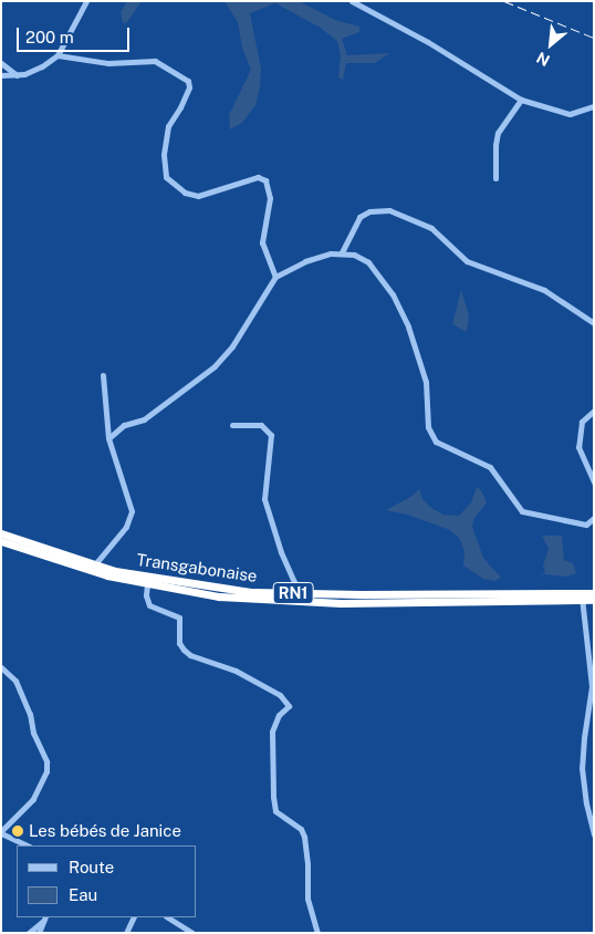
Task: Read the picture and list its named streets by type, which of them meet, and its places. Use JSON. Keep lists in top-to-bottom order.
{
  "streets": {
    "highway": ["Transgabonaise", "RN1"]
  },
  "places": ["Les bébés de Janice"],
  "legend": ["Route", "Eau"],
  "scale_bar": "200 m",
  "north": "bottom left"
}
